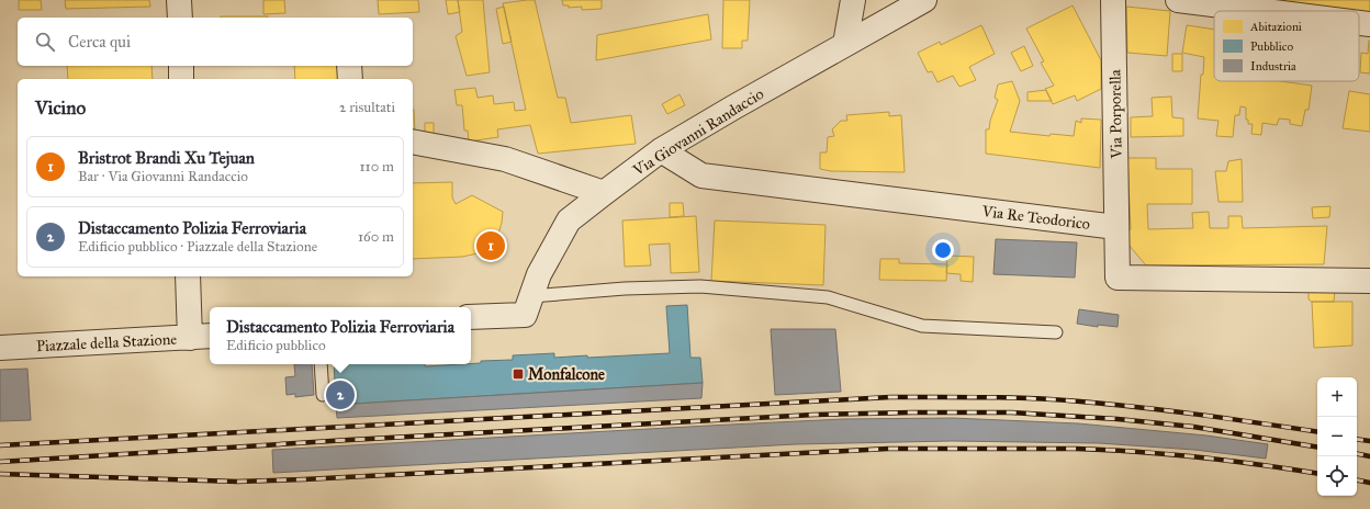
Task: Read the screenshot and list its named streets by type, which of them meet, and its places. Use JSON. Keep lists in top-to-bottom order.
{
  "streets": {
    "street": [
      "Via Porporella",
      "Via Giovanni Randaccio",
      "Via Re Teodorico",
      "Piazzale della Stazione"
    ]
  },
  "crossings": [
    ["Via Porporella", "Via Re Teodorico"],
    ["Via Giovanni Randaccio", "Via Re Teodorico"]
  ],
  "places": {
    "transit": ["Monfalcone"]
  },
  "legend": ["Abitazioni", "Pubblico", "Industria"],
  "page": {
    "search": "Cerca qui",
    "heading": ["Vicino", "2 risultati"],
    "list": [
      {
        "mark": "1",
        "name": "Bristrot Brandi Xu Tejuan",
        "note": "Bar · Via Giovanni Randaccio",
        "value": "110 m"
      },
      {
        "mark": "2",
        "name": "Distaccamento Polizia Ferroviaria",
        "note": "Edificio pubblico · Piazzale della Stazione",
        "value": "160 m"
      }
    ],
    "pins": ["1", "2"],
    "popup": ["Distaccamento Polizia Ferroviaria", "Edificio pubblico"],
    "map_buttons": ["+", "−"]
  }
}
